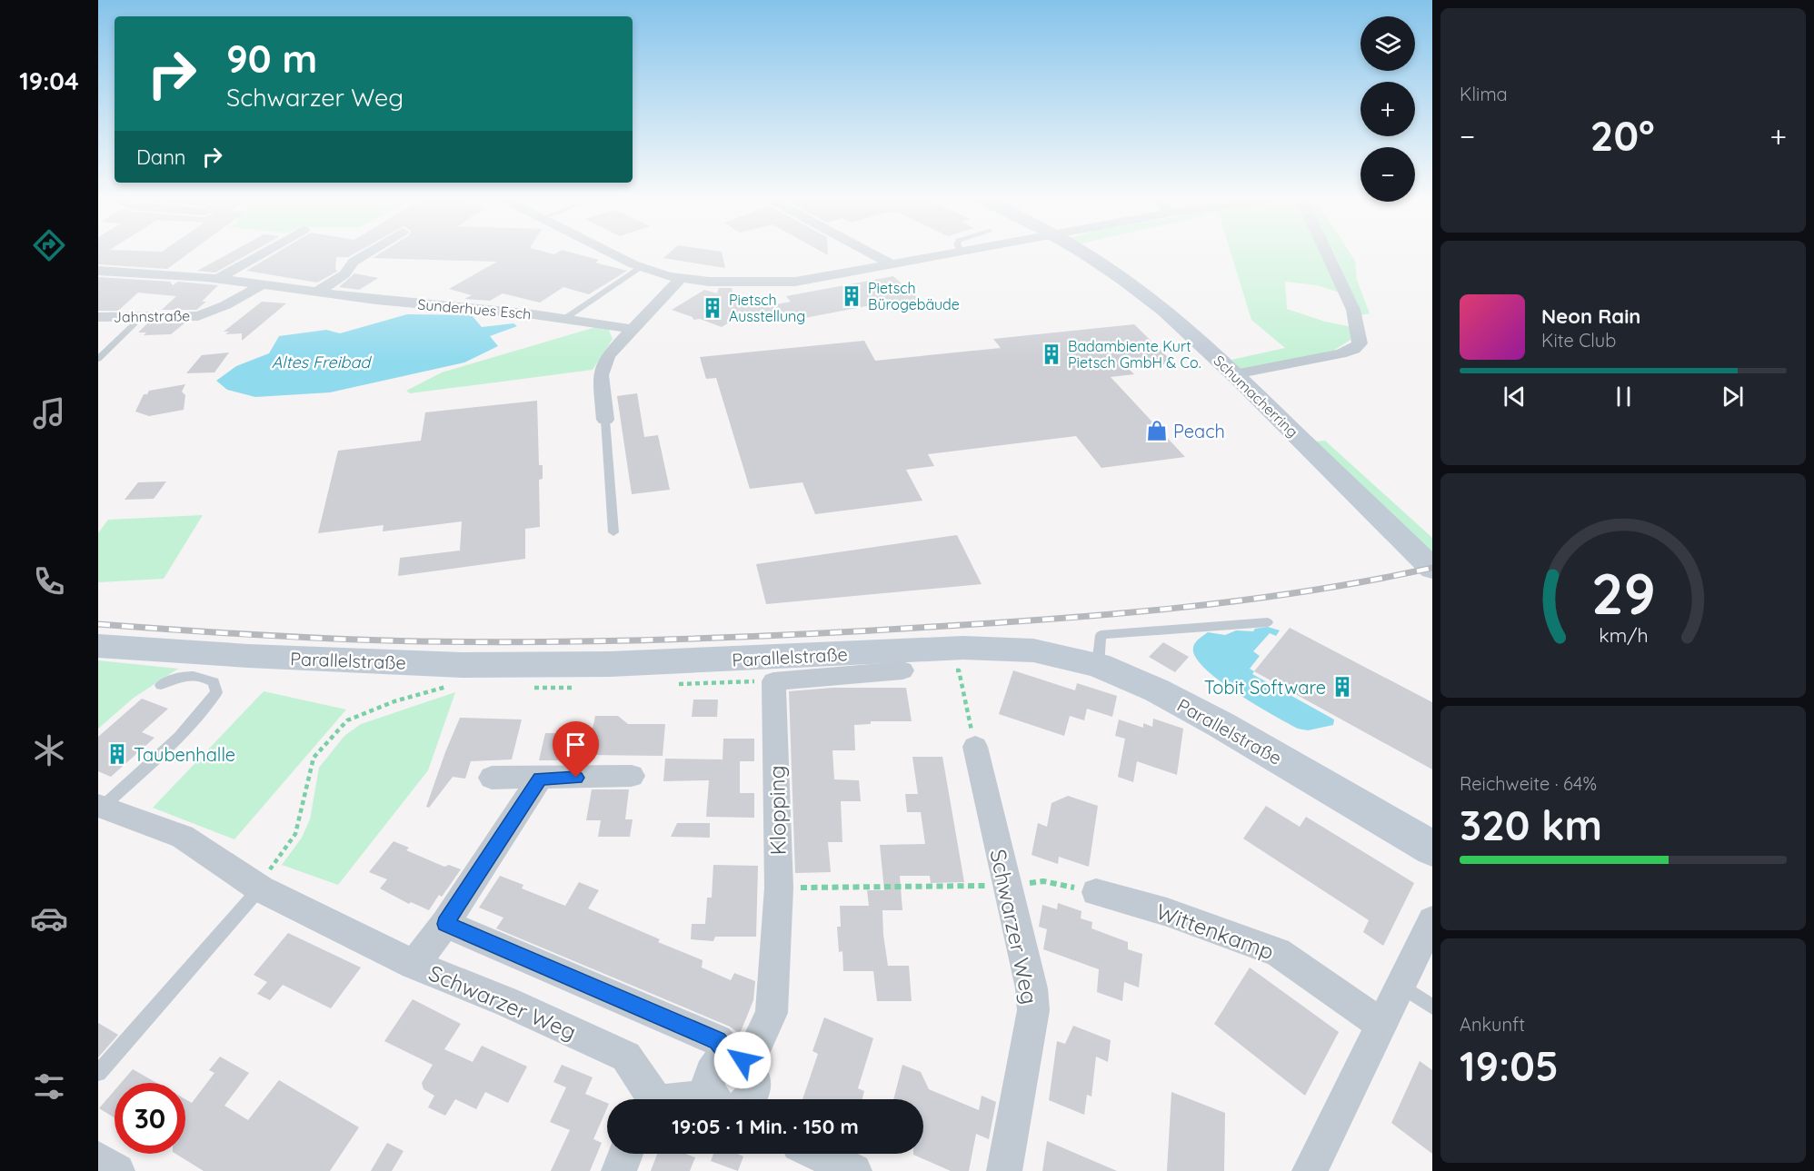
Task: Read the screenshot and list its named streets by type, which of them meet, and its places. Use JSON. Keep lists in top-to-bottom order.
{
  "streets": {
    "main road": ["Schumacherring", "Parallelstraße"],
    "street": [
      "Sunderhues Esch",
      "Jahnstraße",
      "Klopping",
      "Schwarzer Weg",
      "Wittenkamp"
    ]
  },
  "crossings": [
    ["Sunderhues Esch", "Jahnstraße"]
  ],
  "water": ["Altes Freibad"],
  "places": {
    "building": [
      "Pietsch Bürogebäude",
      "Pietsch Ausstellung",
      "Badambiente Kurt Pietsch GmbH & Co.",
      "Tobit Software",
      "Taubenhalle"
    ],
    "shop": ["Peach"]
  },
  "page": {
    "tabs": "19:04",
    "tile": [
      "Klima",
      ["Reichweite · 64%", "320 km"],
      ["Ankunft", "19:05"]
    ],
    "map_buttons": ["+", "−"],
    "turn": ["90 m", "Schwarzer Weg"],
    "heat": ["−", "20°", "+"],
    "then": "Dann",
    "song": ["Neon Rain", "Kite Club"],
    "limit": "30",
    "trip": "19:05 · 1 Min. · 150 m",
    "gauge": ["29", "km/h"]
  }
}
